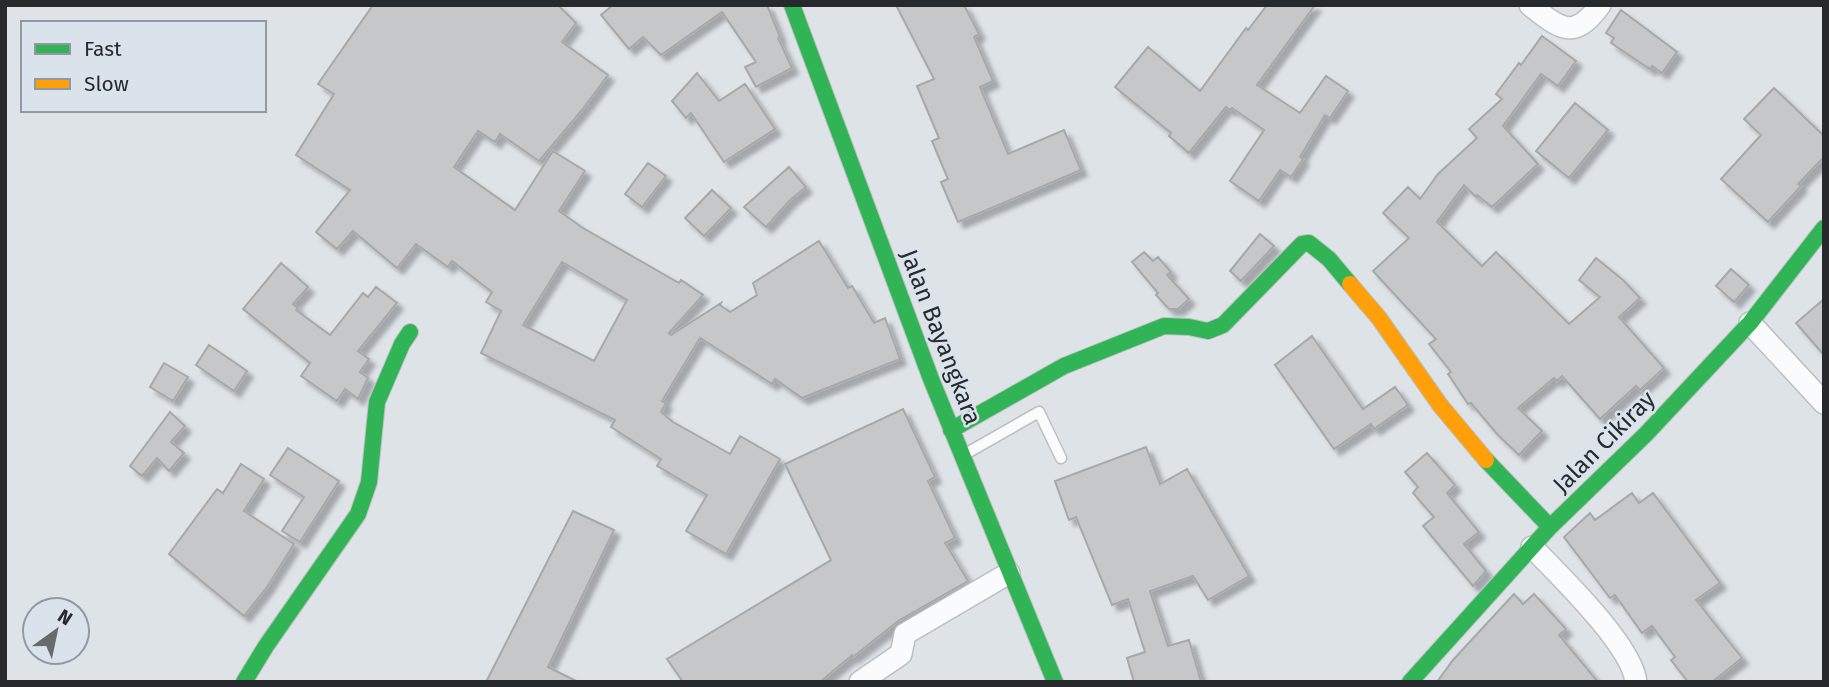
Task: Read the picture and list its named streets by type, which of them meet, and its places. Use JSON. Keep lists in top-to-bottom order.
{
  "streets": {
    "main road": ["Jalan Bayangkara", "Jalan Cikiray"]
  },
  "legend": ["Fast", "Slow"],
  "north": "top right"
}
